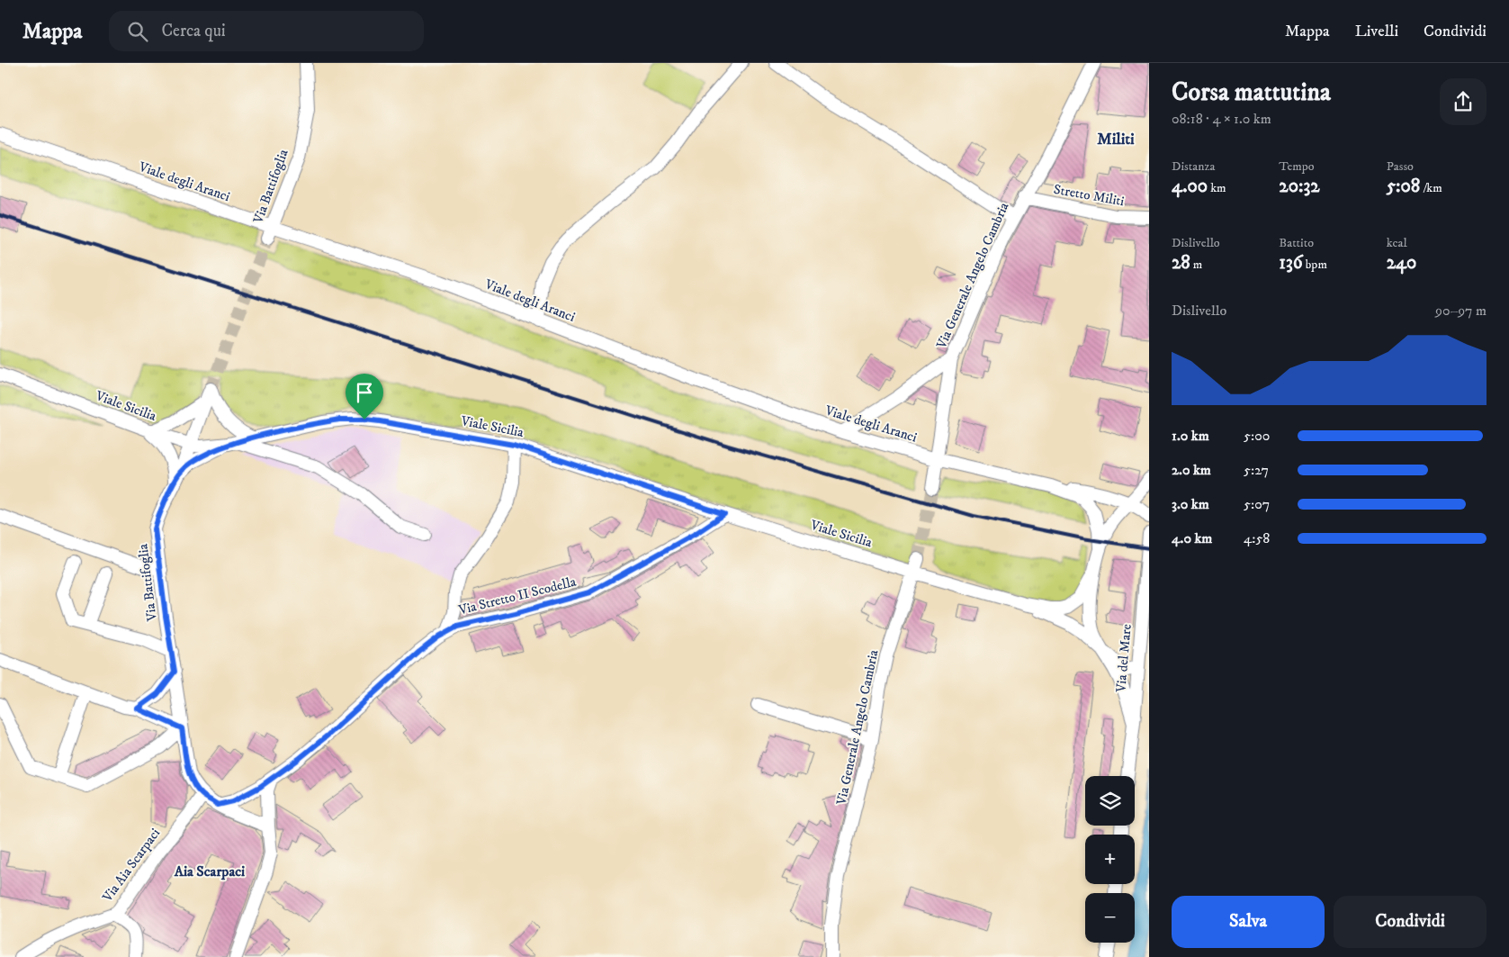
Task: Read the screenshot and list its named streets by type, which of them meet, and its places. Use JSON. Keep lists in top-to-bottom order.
{
  "streets": {
    "street": [
      "Viale degli Aranci",
      "Via Battifoglia",
      "Stretto Militi",
      "Via Generale Angelo Cambria",
      "Viale Sicilia",
      "Via Stretto II Scodella",
      "Via del Mare",
      "Via Aia Scarpaci"
    ]
  },
  "crossings": [
    ["Viale degli Aranci", "Via Battifoglia"],
    ["Viale degli Aranci", "Via Generale Angelo Cambria"],
    ["Via Battifoglia", "Viale Sicilia"],
    ["Via Battifoglia", "Via Aia Scarpaci"],
    ["Stretto Militi", "Via Generale Angelo Cambria"],
    ["Via Generale Angelo Cambria", "Viale Sicilia"],
    ["Viale Sicilia", "Via Stretto II Scodella"]
  ],
  "districts": ["Militi", "Aia Scarpaci"],
  "page": {
    "header": "Mappa",
    "search": "Cerca qui",
    "nav": ["Mappa", "Livelli", "Condividi"],
    "heading": ["Corsa mattutina", "08:18 · 4 × 1.0 km"],
    "stats": [
      ["Distanza", "4.00 km"],
      ["Tempo", "20:32"],
      ["Passo", "5:08 /km"],
      ["Dislivello", "28 m"],
      ["Battito", "136 bpm"],
      ["kcal", "240"]
    ],
    "chart": ["Dislivello", "90–97 m"],
    "list": [
      {
        "name": "1.0 km",
        "note": "5:00"
      },
      {
        "name": "2.0 km",
        "note": "5:27"
      },
      {
        "name": "3.0 km",
        "note": "5:07"
      },
      {
        "name": "4.0 km",
        "note": "4:58"
      }
    ],
    "map_buttons": ["+", "−"],
    "buttons": ["Salva", "Condividi"]
  }
}
